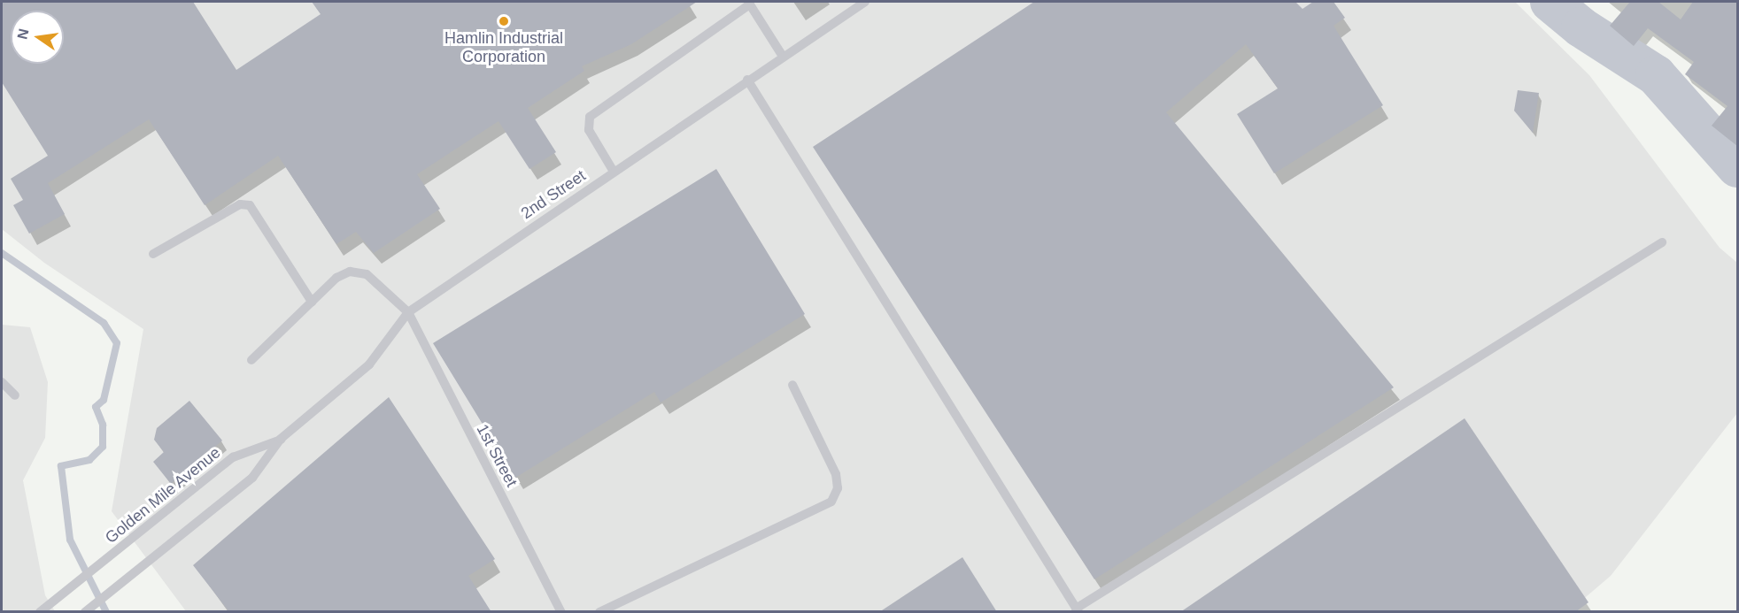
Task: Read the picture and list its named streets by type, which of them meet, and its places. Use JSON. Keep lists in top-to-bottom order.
{
  "streets": {
    "lane": ["2nd Street", "1st Street", "Golden Mile Avenue"]
  },
  "crossings": [
    ["2nd Street", "1st Street"],
    ["2nd Street", "Golden Mile Avenue"]
  ],
  "places": ["Hamlin Industrial Corporation"],
  "north": "left"
}
